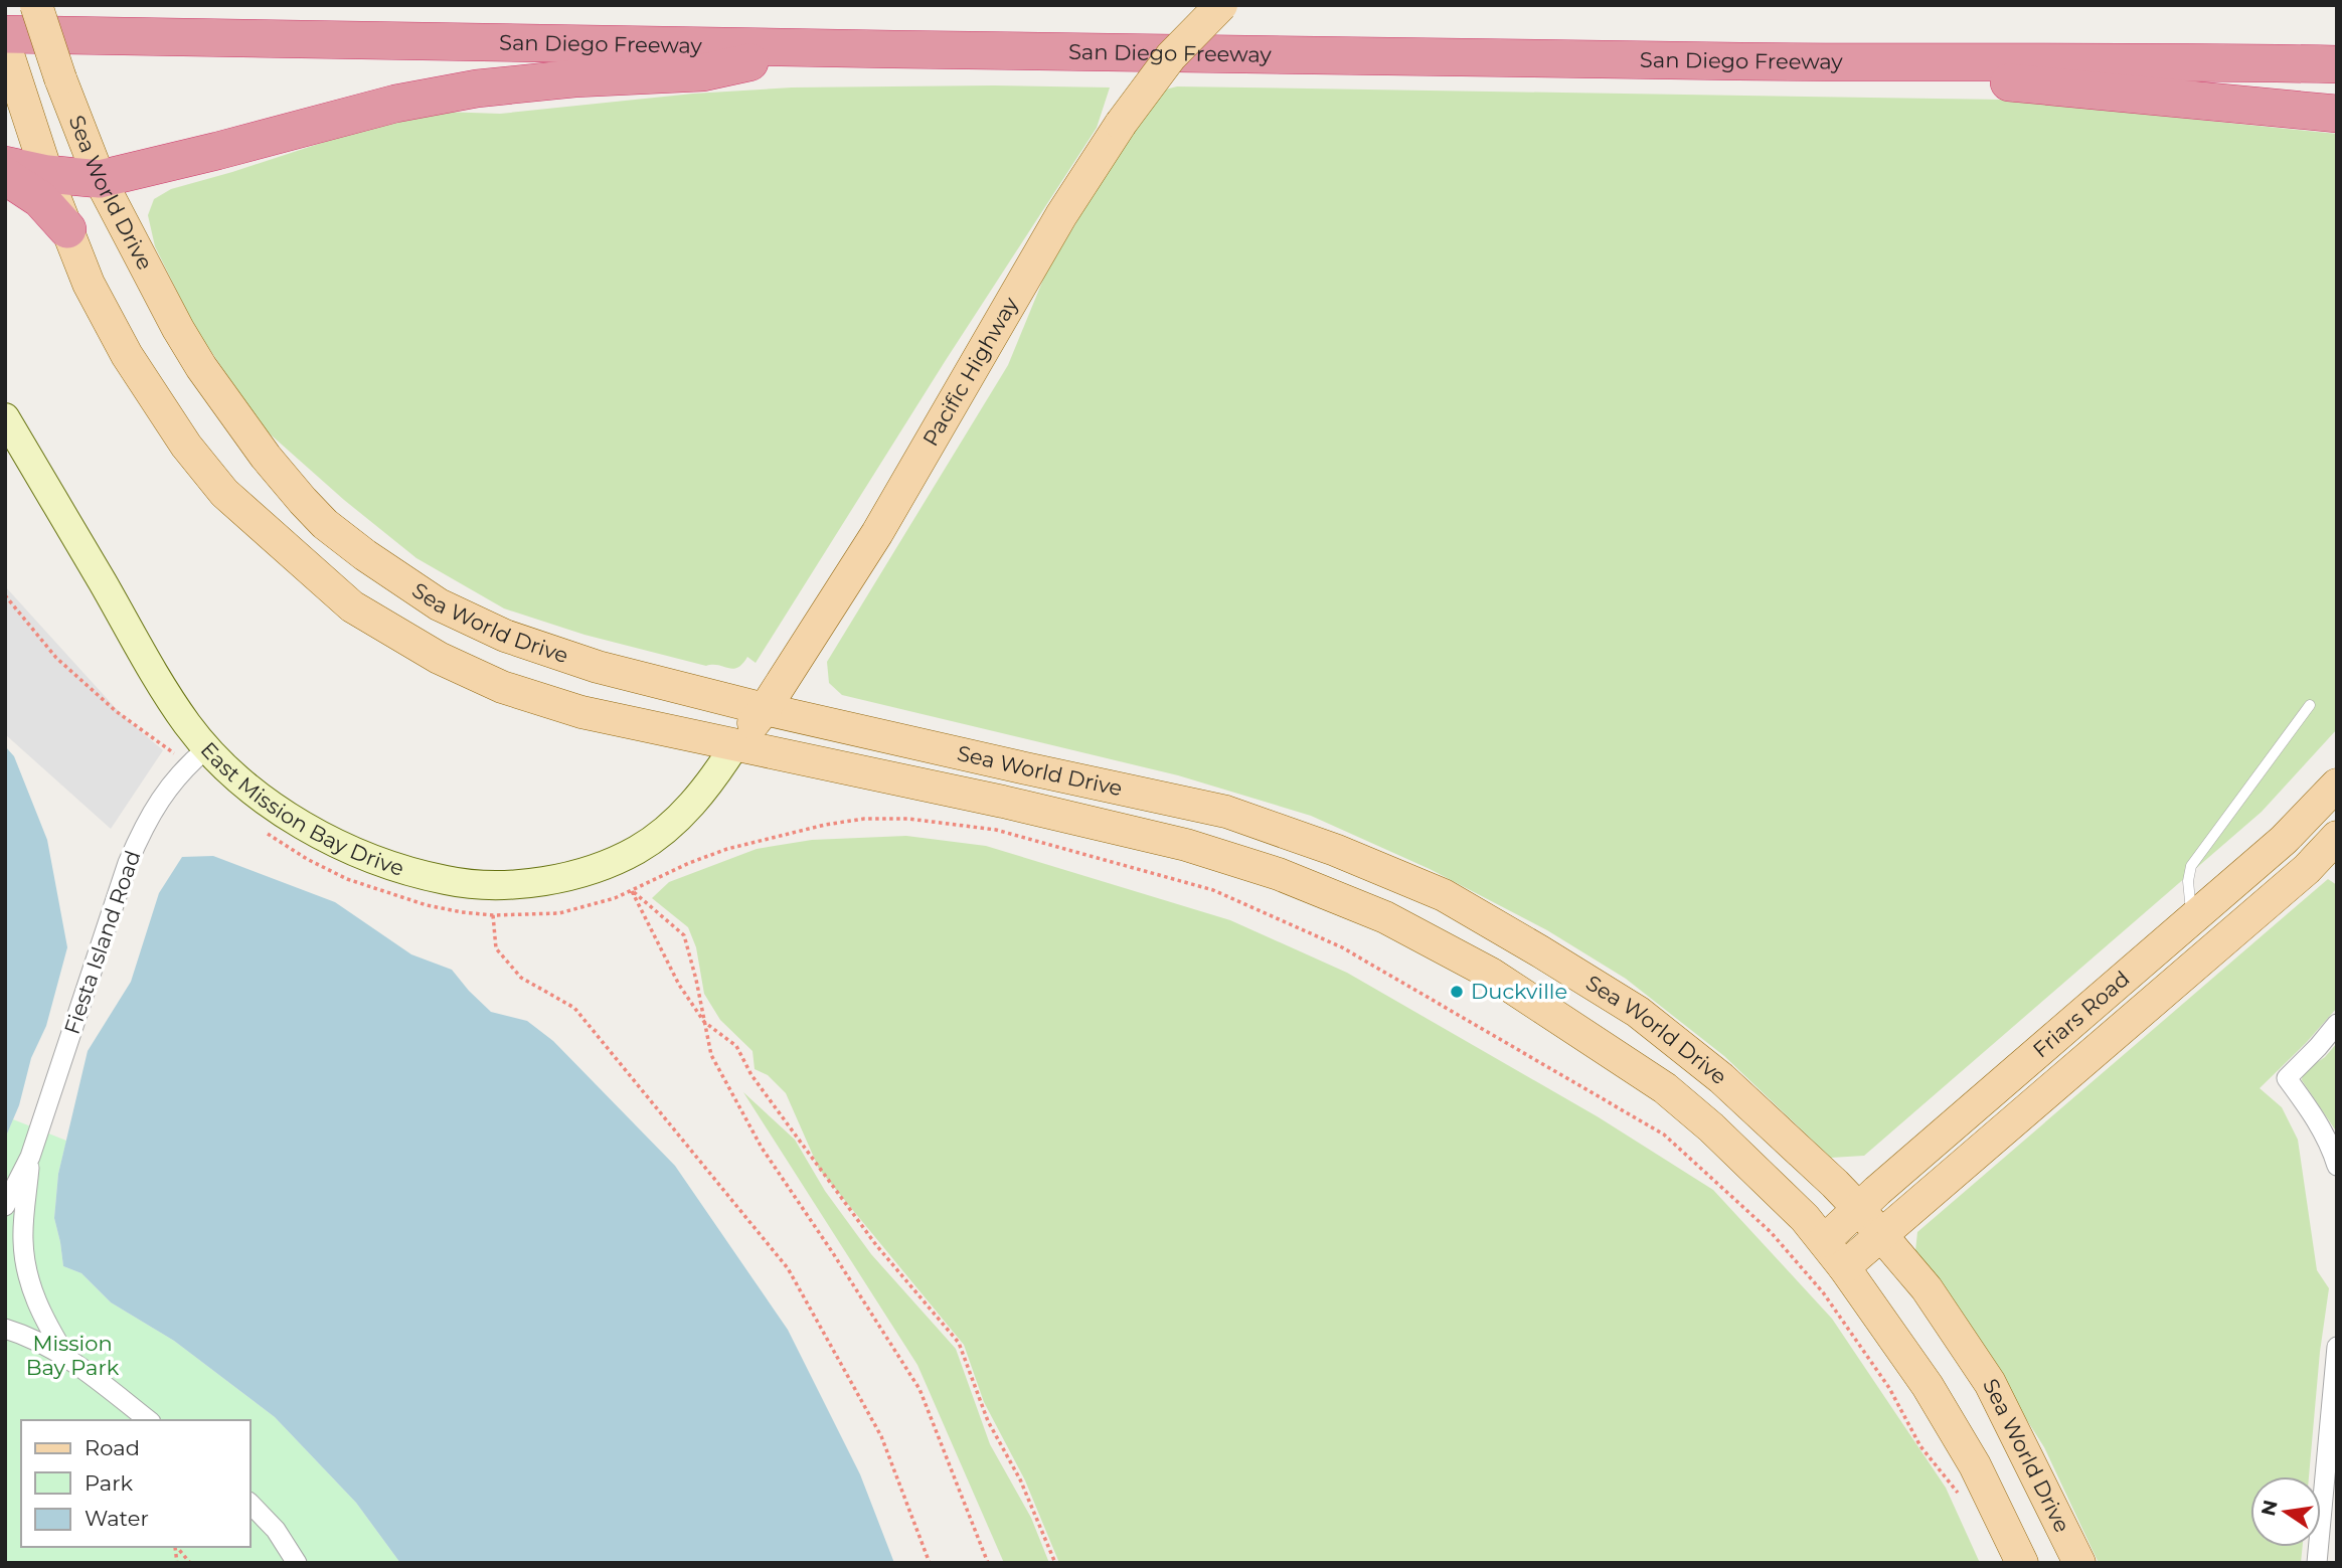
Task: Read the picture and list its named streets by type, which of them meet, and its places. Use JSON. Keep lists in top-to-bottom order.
{
  "streets": {
    "highway": ["San Diego Freeway"],
    "main road": [
      "Sea World Drive",
      "Pacific Highway",
      "East Mission Bay Drive",
      "Friars Road"
    ],
    "street": ["Fiesta Island Road"]
  },
  "crossings": [
    ["Sea World Drive", "Pacific Highway"],
    ["Sea World Drive", "East Mission Bay Drive"],
    ["Sea World Drive", "Friars Road"],
    ["Pacific Highway", "East Mission Bay Drive"],
    ["East Mission Bay Drive", "Fiesta Island Road"]
  ],
  "parks": ["Mission Bay Park"],
  "places": ["Duckville"],
  "legend": ["Road", "Park", "Water"],
  "north": "left"
}
